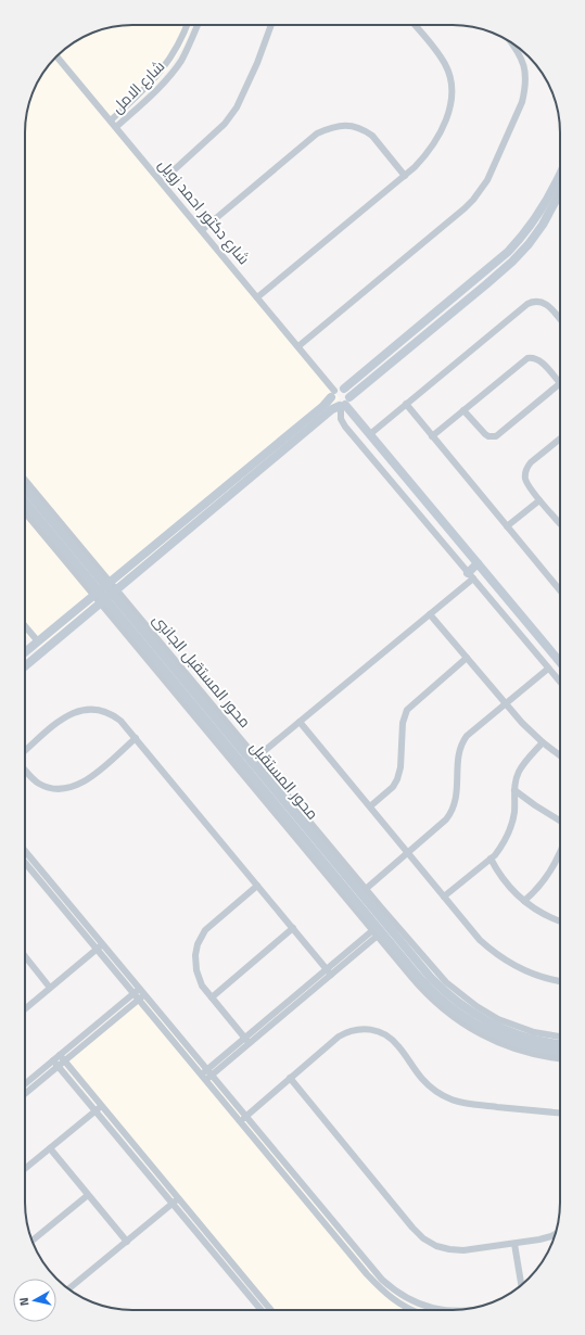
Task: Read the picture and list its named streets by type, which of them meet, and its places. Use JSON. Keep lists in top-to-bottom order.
{
  "streets": {
    "street": [
      "شارع الامل",
      "شارع دكتور احمد زويل",
      "محور المستقبل الجانبى",
      "محور المستقبل"
    ]
  },
  "crossings": [
    ["شارع الامل", "شارع دكتور احمد زويل"],
    ["محور المستقبل الجانبى", "محور المستقبل"]
  ],
  "north": "left"
}
